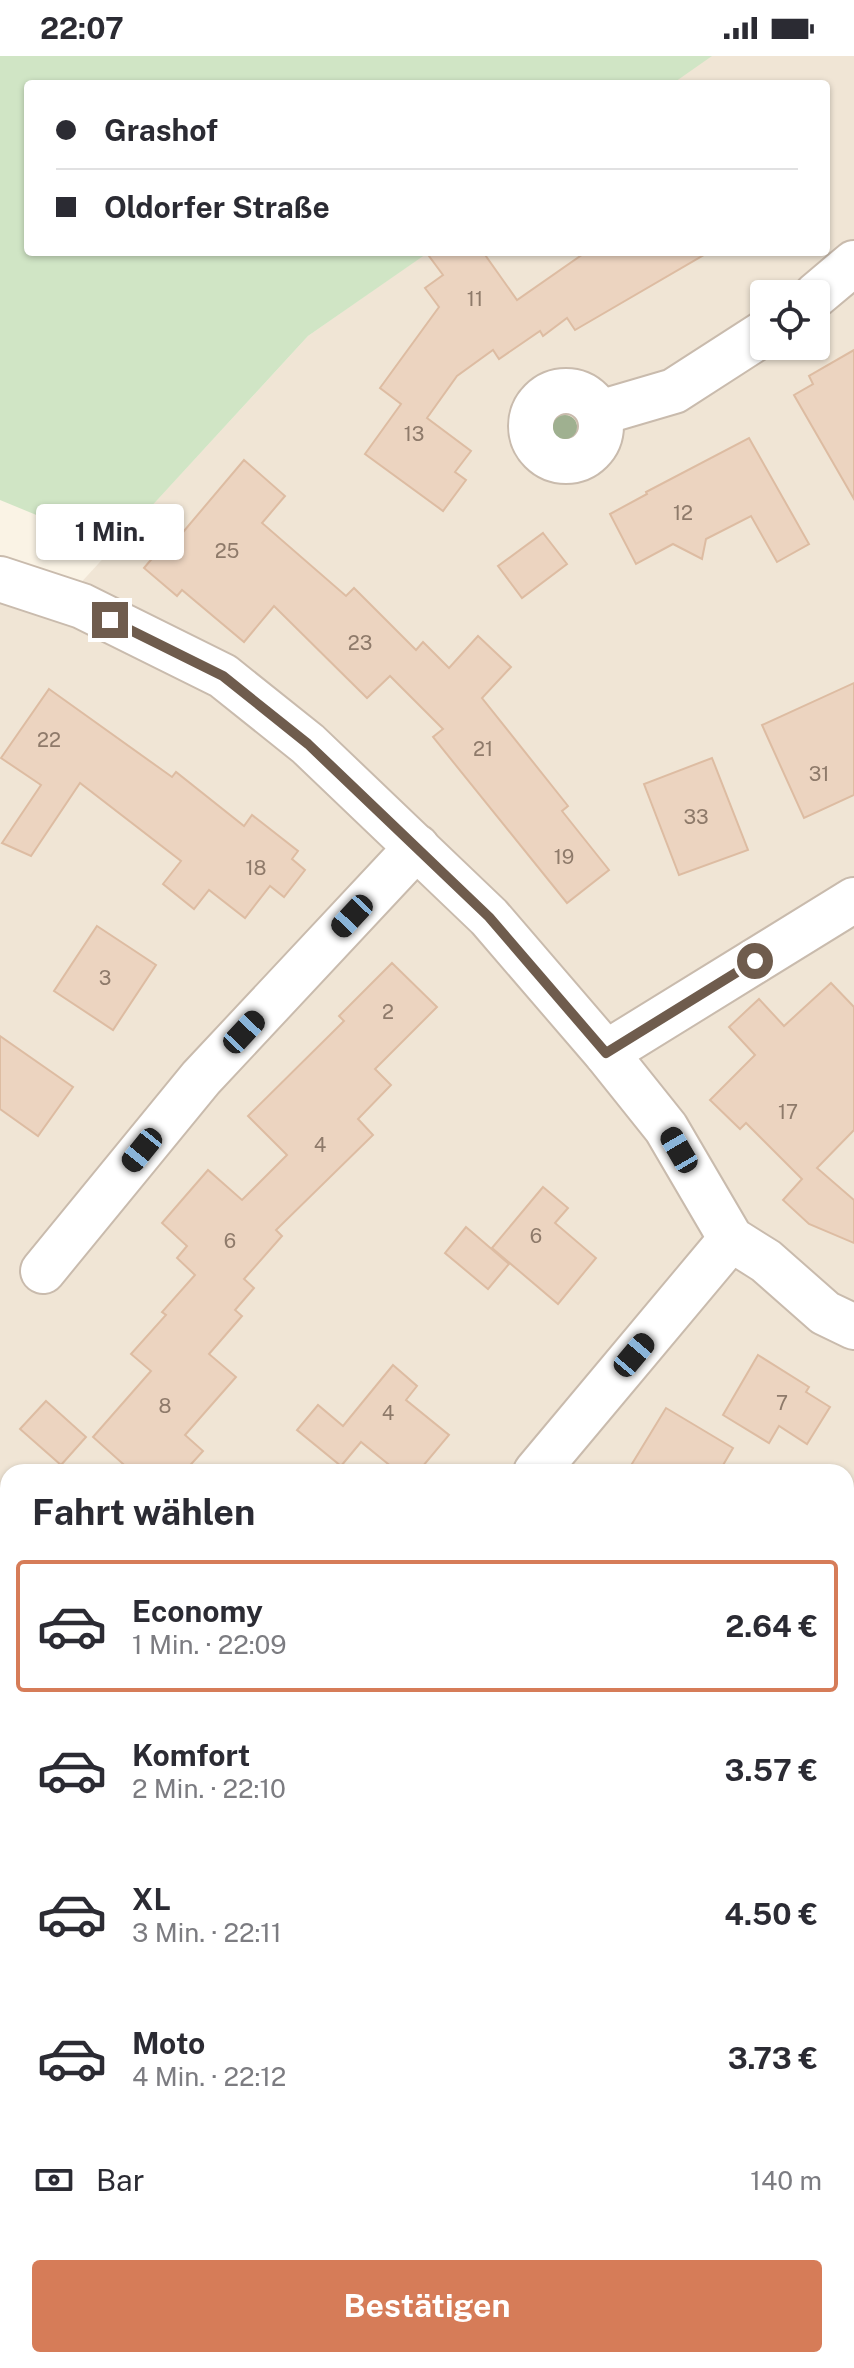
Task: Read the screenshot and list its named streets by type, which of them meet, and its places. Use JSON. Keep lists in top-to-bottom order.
{
  "house_numbers": [
    "11",
    "13",
    "12",
    "25",
    "23",
    "22",
    "21",
    "31",
    "33",
    "19",
    "18",
    "3",
    "2",
    "17",
    "4",
    "6",
    "6",
    "7",
    "8",
    "4"
  ],
  "page": {
    "status": "22:07",
    "banner": ["Grashof", "Oldorfer Straße"],
    "bubble": "1 Min.",
    "heading": "Fahrt wählen",
    "list": [
      {
        "name": "Economy",
        "note": "1 Min. · 22:09",
        "value": "2.64 €"
      },
      {
        "name": "Komfort",
        "note": "2 Min. · 22:10",
        "value": "3.57 €"
      },
      {
        "name": "XL",
        "note": "3 Min. · 22:11",
        "value": "4.50 €"
      },
      {
        "name": "Moto",
        "note": "4 Min. · 22:12",
        "value": "3.73 €"
      }
    ],
    "pay": ["Bar", "140 m"],
    "buttons": "Bestätigen"
  }
}
